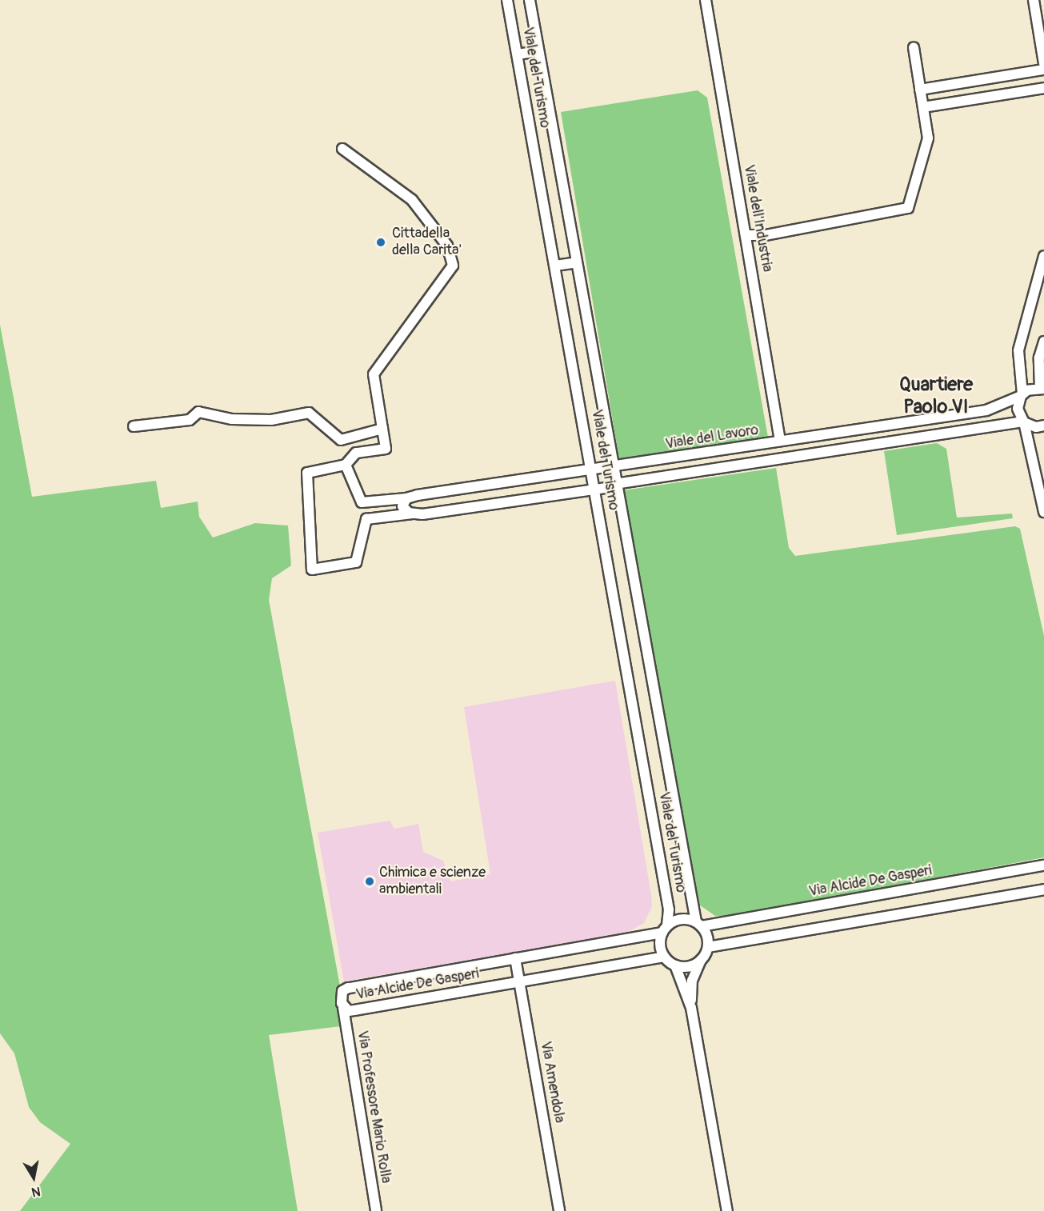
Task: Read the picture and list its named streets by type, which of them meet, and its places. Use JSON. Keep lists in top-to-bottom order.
{
  "streets": {
    "street": [
      "Viale del Turismo",
      "Viale dell'Industria",
      "Viale del Lavoro",
      "Via Alcide De Gasperi",
      "Via Amendola",
      "Via Professore Mario Rolla"
    ]
  },
  "crossings": [
    ["Viale del Turismo", "Viale del Lavoro"],
    ["Viale del Turismo", "Via Alcide De Gasperi"],
    ["Viale dell'Industria", "Viale del Lavoro"],
    ["Via Alcide De Gasperi", "Via Amendola"],
    ["Via Alcide De Gasperi", "Via Professore Mario Rolla"]
  ],
  "districts": ["Quartiere Paolo VI"],
  "places": ["Cittadella della Carita'", "Chimica e scienze ambientali"],
  "north": "bottom"
}
